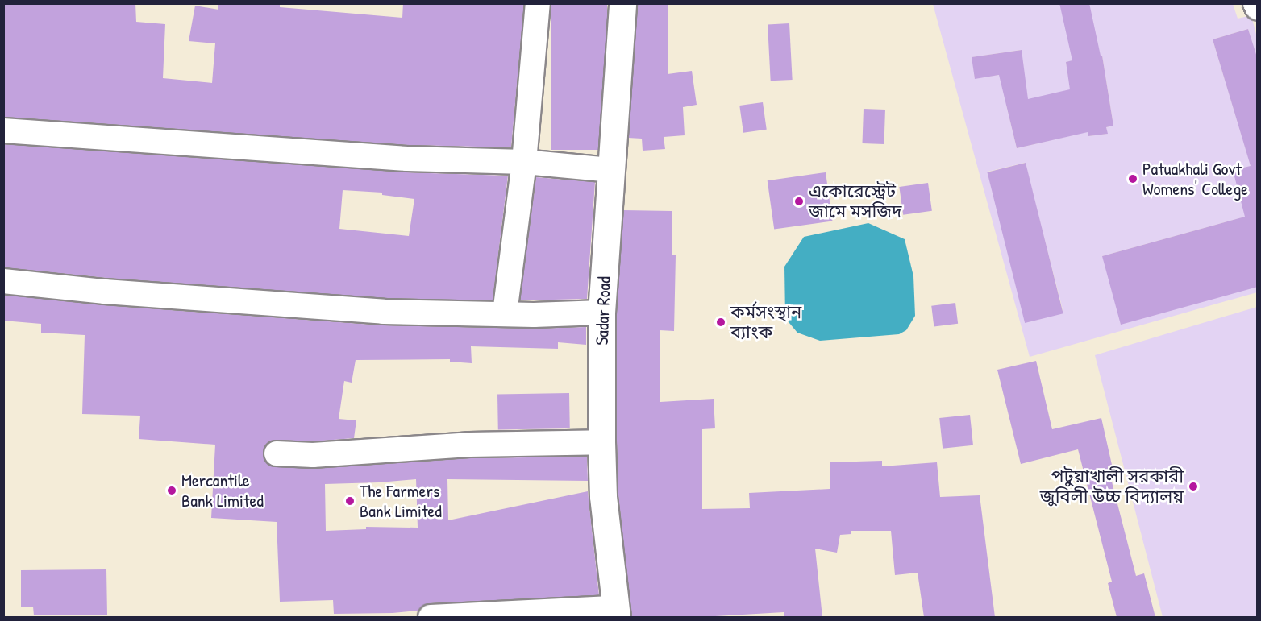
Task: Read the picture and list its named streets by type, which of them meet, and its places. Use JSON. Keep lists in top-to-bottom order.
{
  "streets": {
    "street": ["Sadar Road"]
  },
  "places": [
    "Patuakhali Govt Womens' College",
    "একোরেস্ট্রেট জামে মসজিদ",
    "কর্মসংস্থান ব্যাংক",
    "পটুয়াখালী সরকারী জুবিলী উচ্চ বিদ্যালয়",
    "Mercantile Bank Limited",
    "The Farmers Bank Limited"
  ]
}
